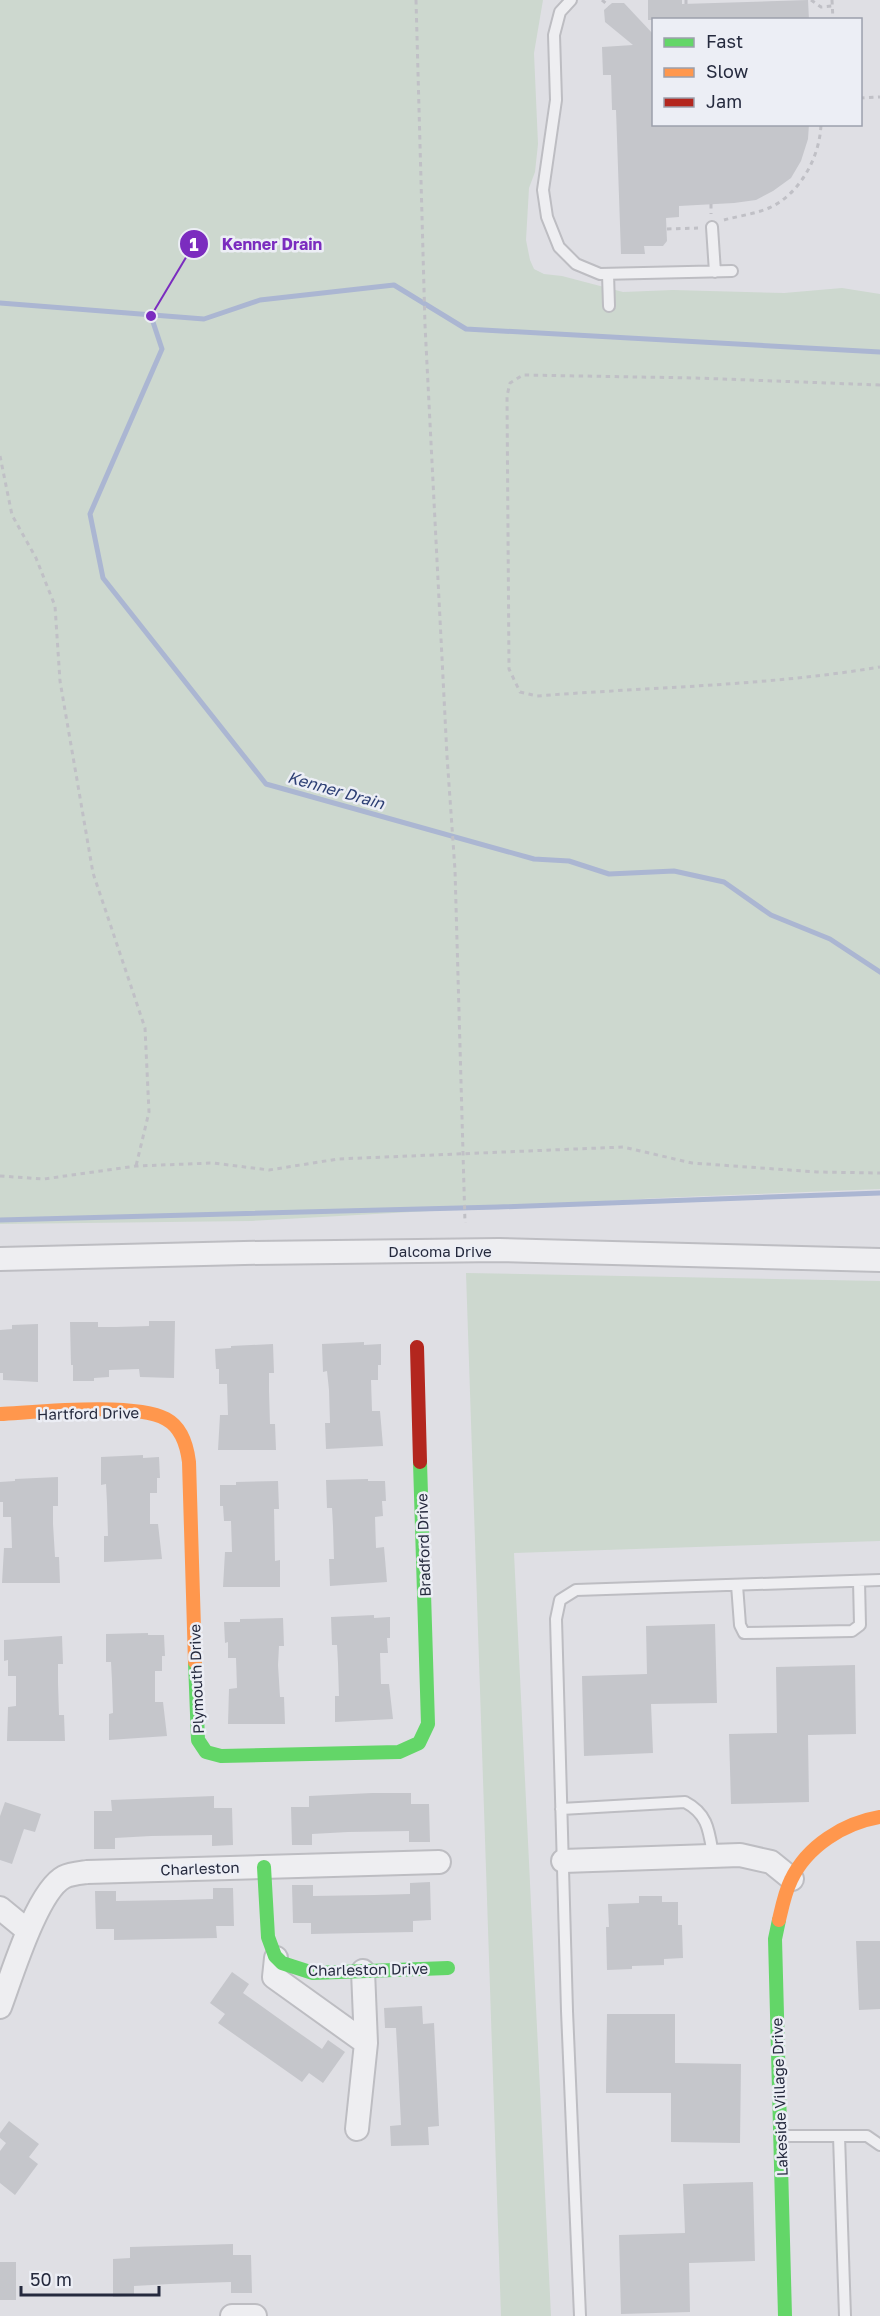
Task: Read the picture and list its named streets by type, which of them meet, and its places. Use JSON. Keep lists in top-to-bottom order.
{
  "streets": {
    "street": [
      "Dalcoma Drive",
      "Hartford Drive",
      "Bradford Drive",
      "Plymouth Drive",
      "Charleston",
      "Charleston Drive",
      "Lakeside Village Drive"
    ]
  },
  "crossings": [
    ["Hartford Drive", "Plymouth Drive"],
    ["Bradford Drive", "Plymouth Drive"]
  ],
  "water": ["Kenner Drain"],
  "places": ["Kenner Drain"],
  "legend": ["Fast", "Slow", "Jam"],
  "scale_bar": "50 m"
}
